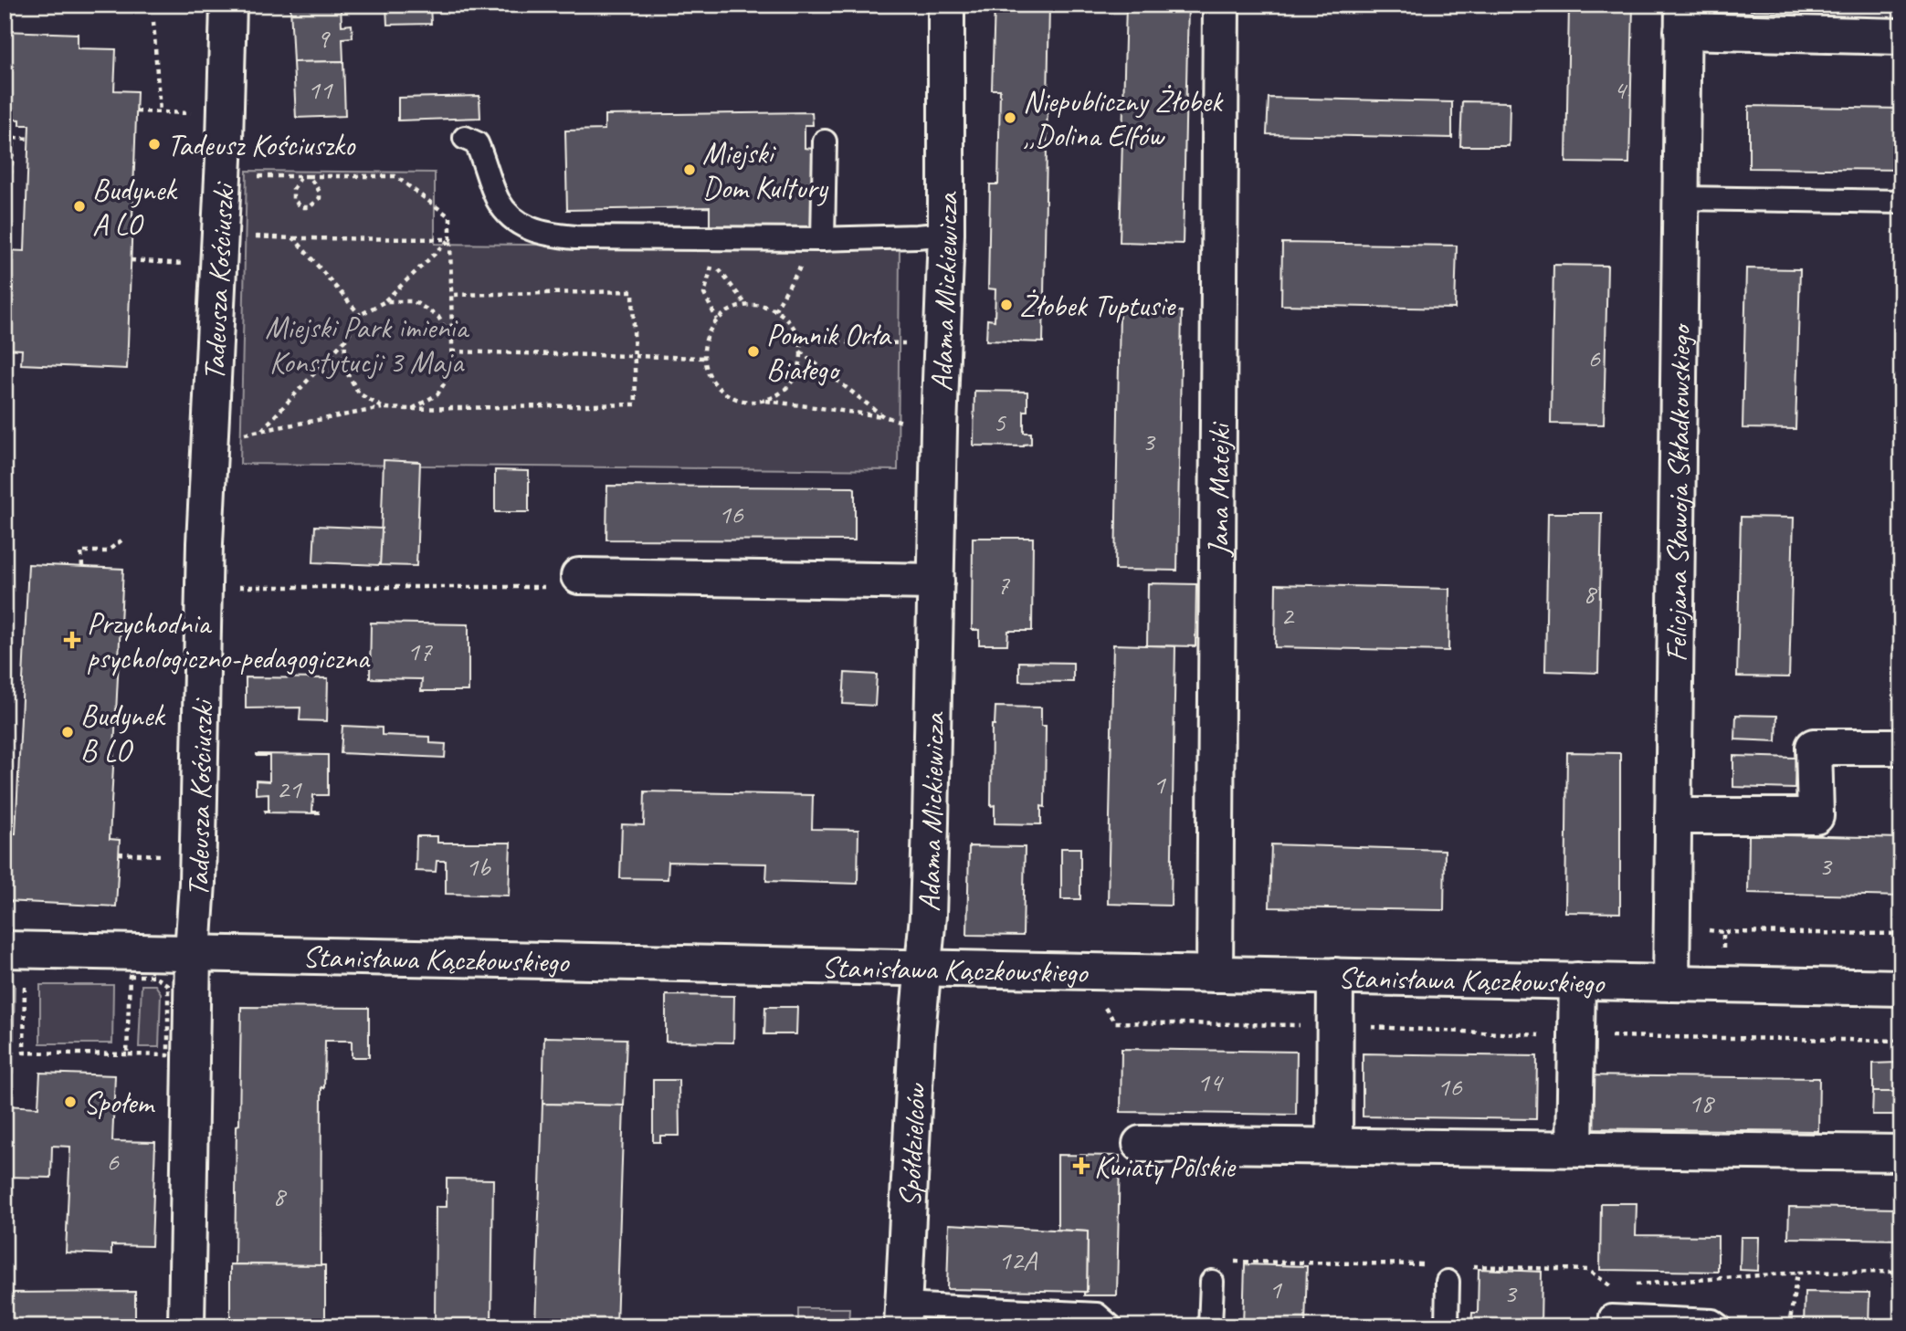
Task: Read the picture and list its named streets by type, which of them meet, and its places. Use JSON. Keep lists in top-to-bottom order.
{
  "streets": {
    "street": [
      "Tadeusza Kościuszki",
      "Adama Mickiewicza",
      "Jana Matejki",
      "Felicjana Sławoja Składkowskiego",
      "Stanisława Kączkowskiego",
      "Spółdzielców"
    ]
  },
  "crossings": [
    ["Tadeusza Kościuszki", "Stanisława Kączkowskiego"],
    ["Adama Mickiewicza", "Stanisława Kączkowskiego"],
    ["Adama Mickiewicza", "Spółdzielców"],
    ["Jana Matejki", "Stanisława Kączkowskiego"],
    ["Felicjana Sławoja Składkowskiego", "Stanisława Kączkowskiego"],
    ["Stanisława Kączkowskiego", "Spółdzielców"]
  ],
  "parks": ["Miejski Park imienia Konstytucji 3 Maja"],
  "places": {
    "other": [
      "Niepubliczny Żłobek ,,Dolina Elfów",
      "Tadeusz Kościuszko",
      "Miejski Dom Kultury",
      "Budynek A LO",
      "Żłobek Tuptusie",
      "Pomnik Orła Białego",
      "Budynek B LO",
      "Społem"
    ],
    "health": ["Przychodnia psychologiczno-pedagogiczna", "Kwiaty Polskie"]
  },
  "house_numbers": [
    "9",
    "11",
    "4",
    "6",
    "5",
    "3",
    "16",
    "7",
    "8",
    "2",
    "17",
    "1",
    "21",
    "3",
    "1b",
    "14",
    "16",
    "18",
    "6",
    "8",
    "12A",
    "1",
    "3"
  ]
}
